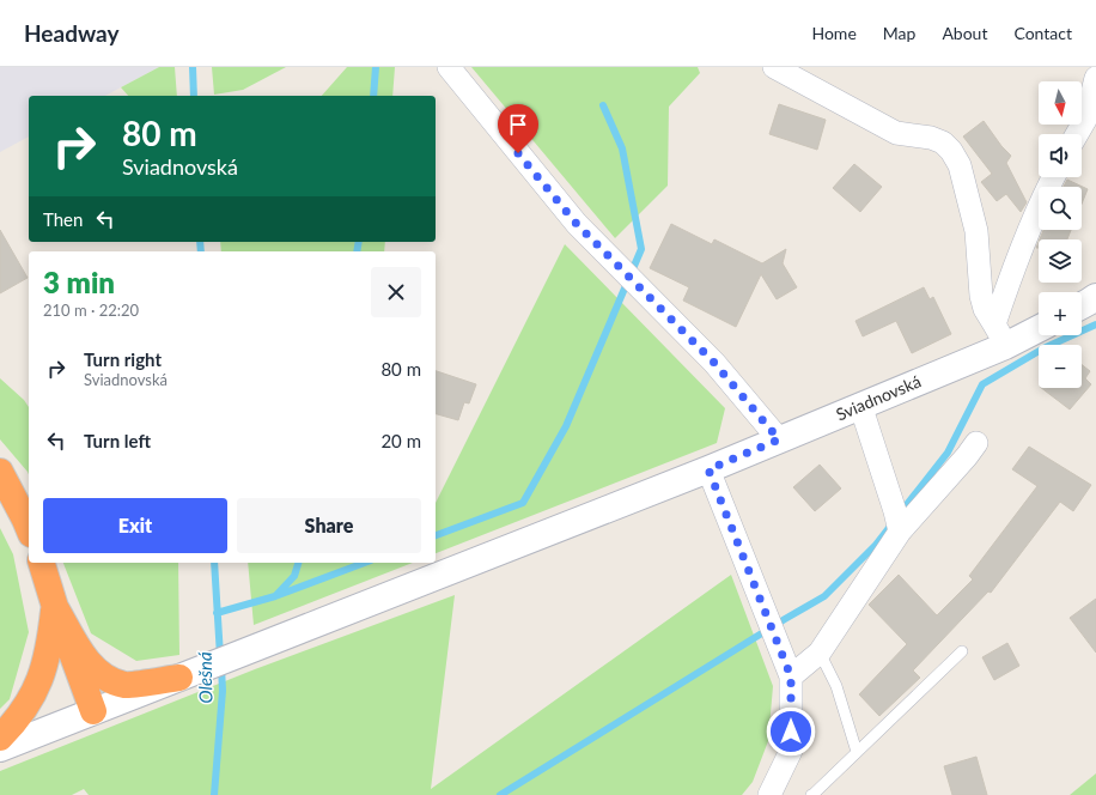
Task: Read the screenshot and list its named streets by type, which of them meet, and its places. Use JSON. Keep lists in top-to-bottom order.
{
  "streets": {
    "street": ["Sviadnovská"]
  },
  "water": ["Olešná"],
  "north": "bottom",
  "page": {
    "header": "Headway",
    "nav": [
      "Home",
      "Map",
      "About",
      "Contact"
    ],
    "map_buttons": ["+", "−"],
    "turn": ["80 m", "Sviadnovská"],
    "then": "Then",
    "heading": ["3 min", "210 m · 22:20"],
    "list": [
      {
        "name": "Turn right",
        "note": "Sviadnovská",
        "value": "80 m"
      },
      {
        "name": "Turn left",
        "value": "20 m"
      }
    ],
    "buttons": ["Exit", "Share"]
  }
}
